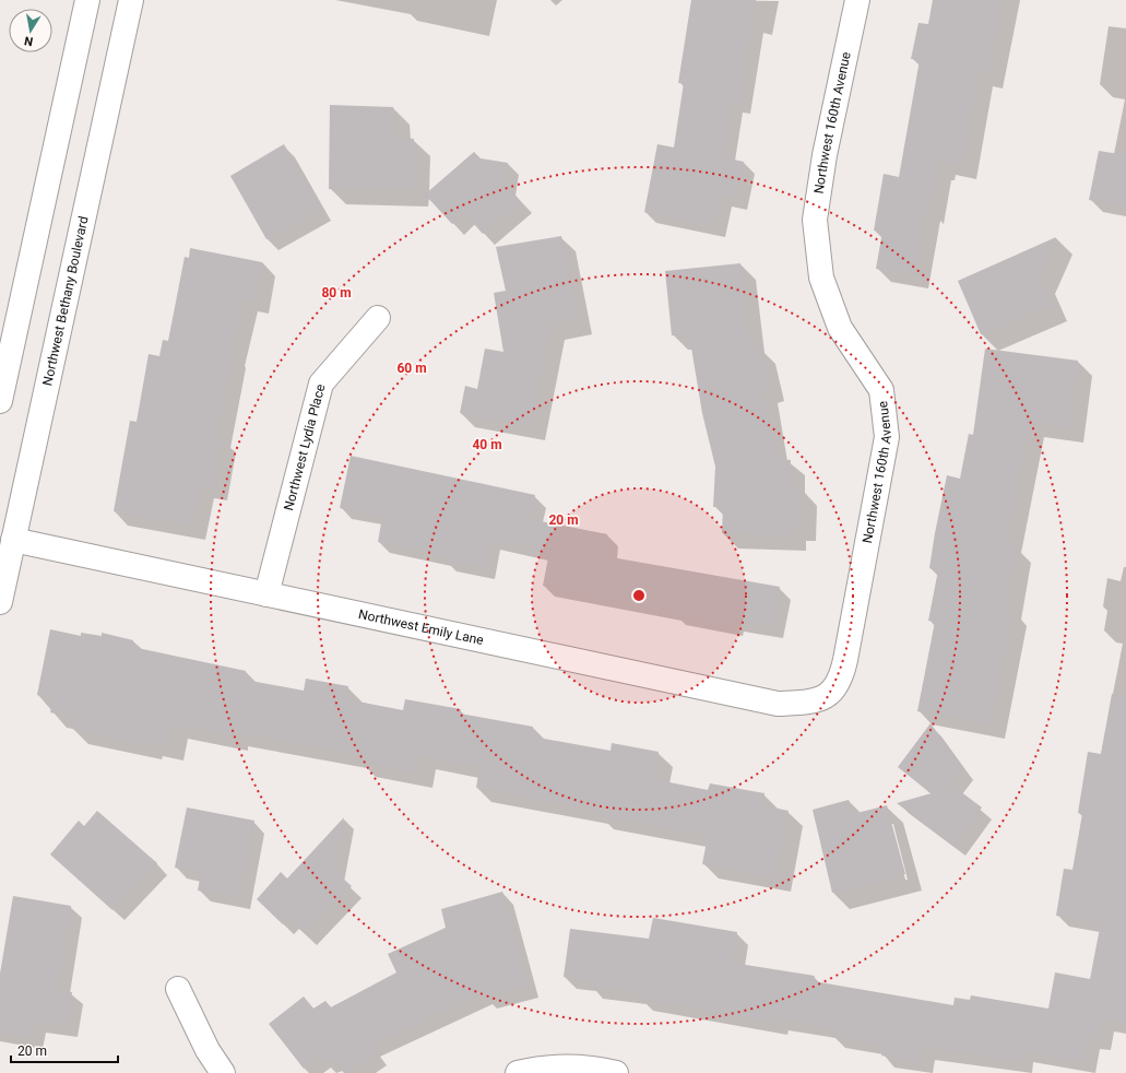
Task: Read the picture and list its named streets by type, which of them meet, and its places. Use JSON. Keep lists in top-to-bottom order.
{
  "streets": {
    "street": [
      "Northwest 160th Avenue",
      "Northwest Bethany Boulevard",
      "Northwest Lydia Place",
      "Northwest Emily Lane"
    ]
  },
  "crossings": [
    ["Northwest 160th Avenue", "Northwest Emily Lane"],
    ["Northwest Bethany Boulevard", "Northwest Emily Lane"],
    ["Northwest Lydia Place", "Northwest Emily Lane"]
  ],
  "scale_bar": "20 m",
  "north": "bottom",
  "rings": [
    "80 m",
    "60 m",
    "40 m",
    "20 m"
  ]
}
